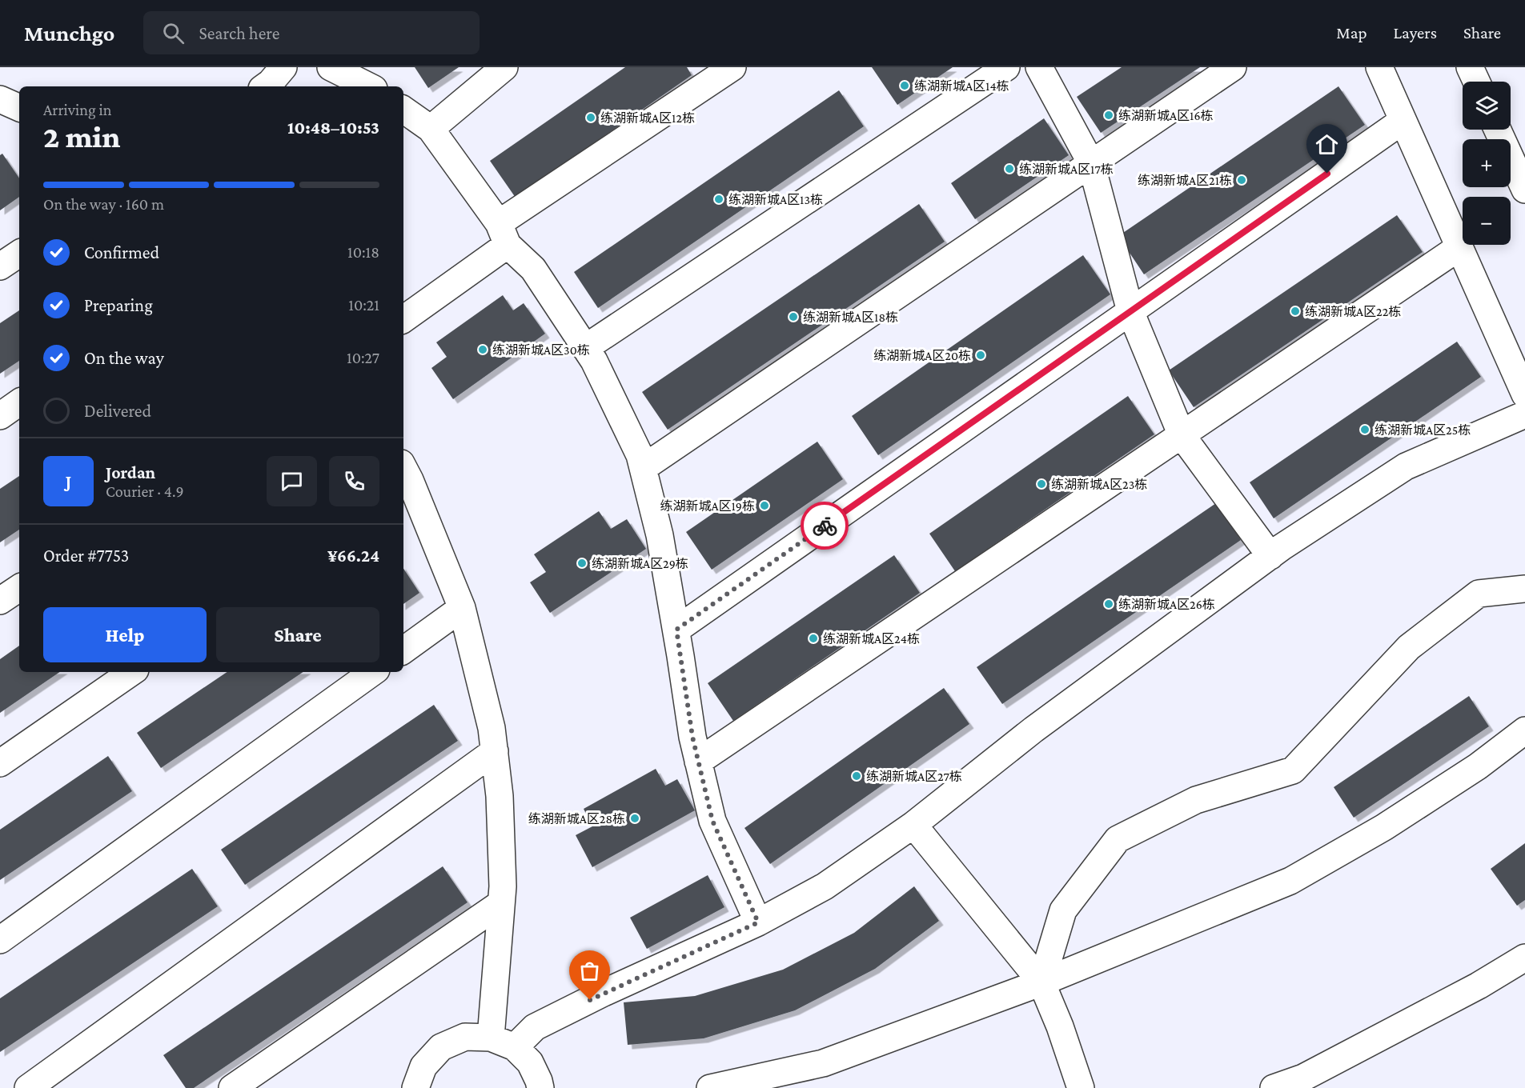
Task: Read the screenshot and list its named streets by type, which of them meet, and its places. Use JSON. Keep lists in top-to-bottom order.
{
  "places": [
    "练湖新城A区14栋",
    "练湖新城A区16栋",
    "练湖新城A区12栋",
    "练湖新城A区17栋",
    "练湖新城A区21栋",
    "练湖新城A区13栋",
    "练湖新城A区22栋",
    "练湖新城A区18栋",
    "练湖新城A区30栋",
    "练湖新城A区20栋",
    "练湖新城A区25栋",
    "练湖新城A区23栋",
    "练湖新城A区19栋",
    "练湖新城A区29栋",
    "练湖新城A区26栋",
    "练湖新城A区24栋",
    "练湖新城A区27栋",
    "练湖新城A区28栋"
  ],
  "page": {
    "header": "Munchgo",
    "search": "Search here",
    "nav": ["Map", "Layers", "Share"],
    "map_buttons": ["+", "−"],
    "heading": ["2 min", "Arriving in", "10:48–10:53"],
    "panel": [
      "Jordan",
      "Courier · 4.9",
      "Order #7753",
      "¥66.24"
    ],
    "bar": "On the way · 160 m",
    "list": [
      ["Confirmed", "10:18"],
      ["Preparing", "10:21"],
      ["On the way", "10:27"],
      "Delivered"
    ],
    "round": "J",
    "buttons": ["Help", "Share"]
  }
}
